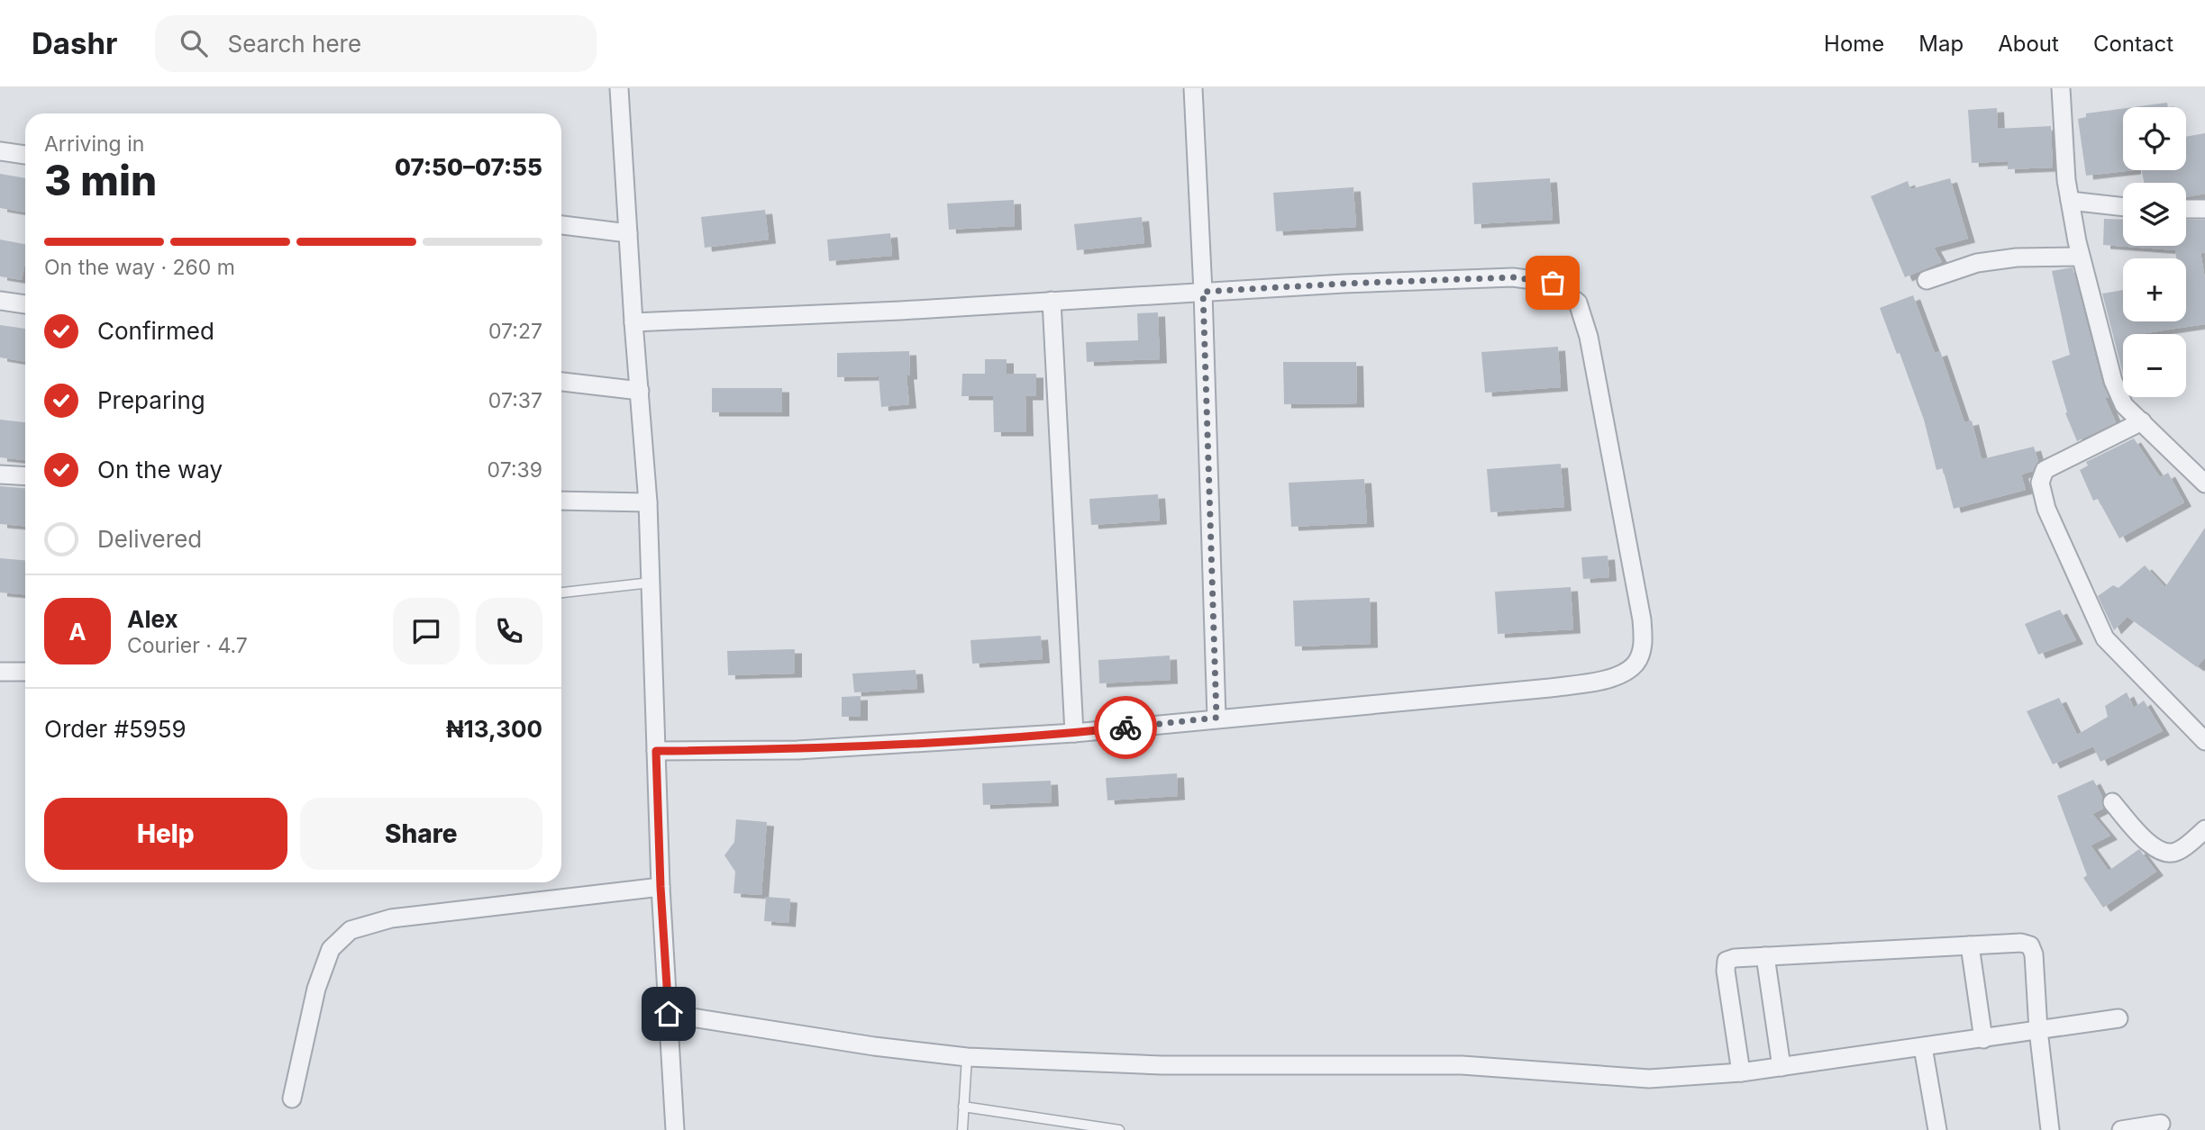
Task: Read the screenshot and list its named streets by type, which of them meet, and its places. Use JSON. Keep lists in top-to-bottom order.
{
  "page": {
    "header": "Dashr",
    "search": "Search here",
    "nav": [
      "Home",
      "Map",
      "About",
      "Contact"
    ],
    "map_buttons": ["+", "−"],
    "heading": ["3 min", "Arriving in", "07:50–07:55"],
    "panel": [
      "Alex",
      "Courier · 4.7",
      "Order #5959",
      "₦13,300"
    ],
    "bar": "On the way · 260 m",
    "list": [
      ["Confirmed", "07:27"],
      ["Preparing", "07:37"],
      ["On the way", "07:39"],
      "Delivered"
    ],
    "round": "A",
    "buttons": ["Help", "Share"]
  }
}
